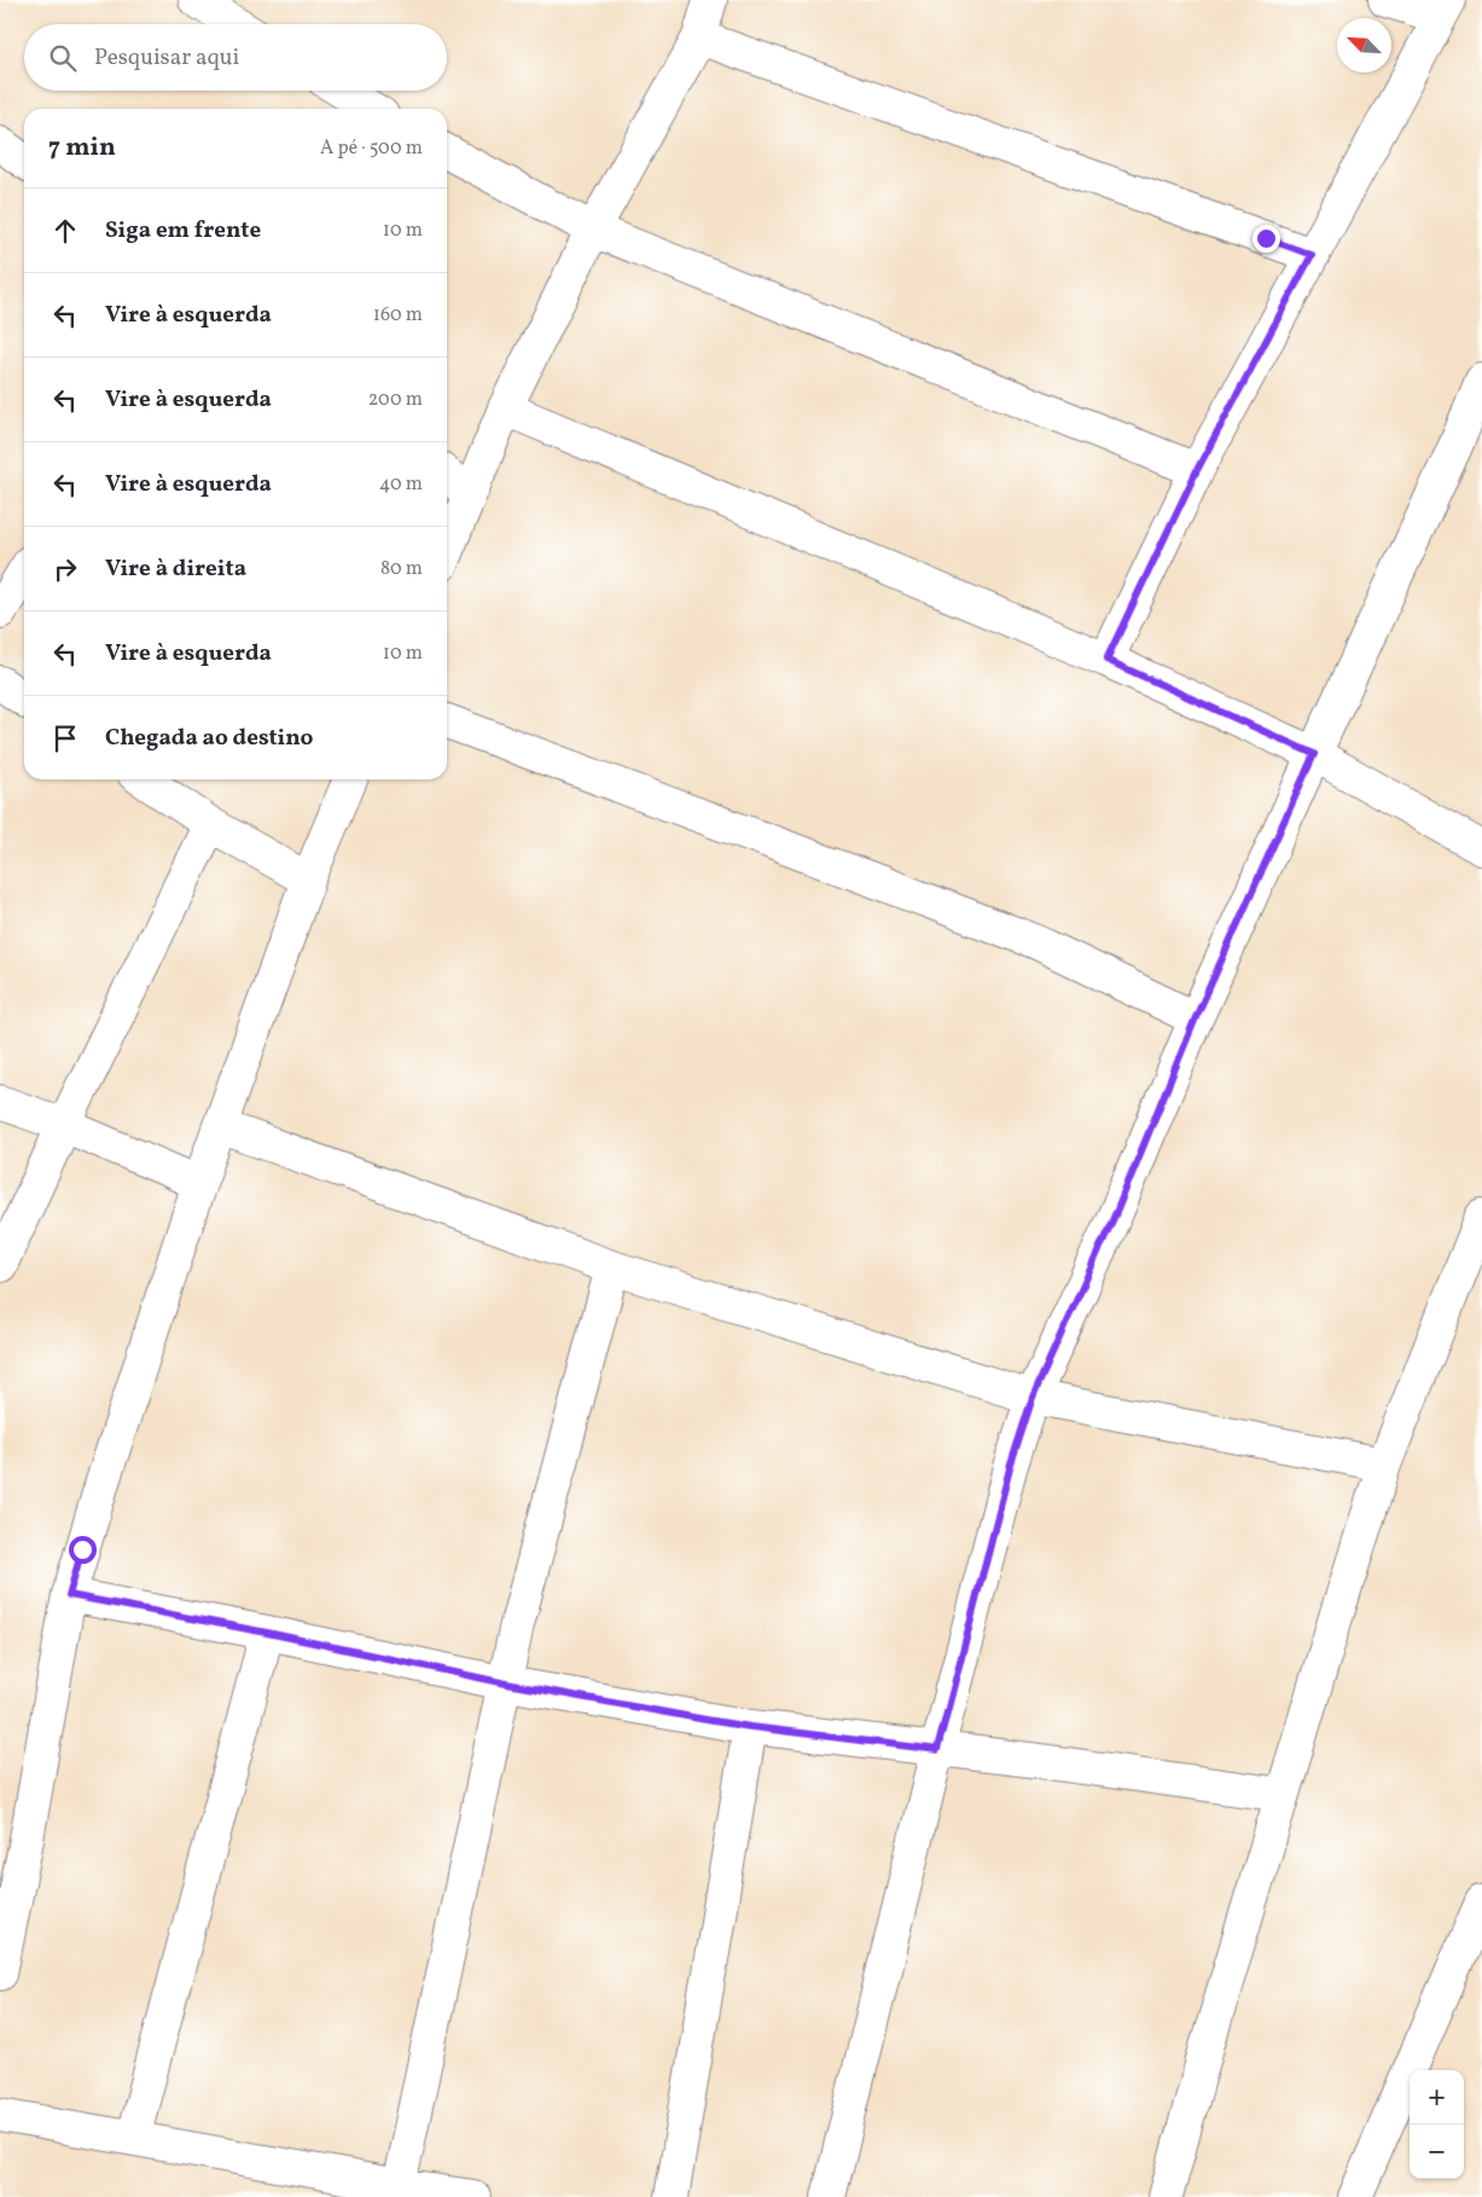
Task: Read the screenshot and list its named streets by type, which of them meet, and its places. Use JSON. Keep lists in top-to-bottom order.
{
  "north": "top left",
  "page": {
    "search": "Pesquisar aqui",
    "heading": ["7 min", "A pé · 500 m"],
    "list": [
      ["Siga em frente", "10 m"],
      ["Vire à esquerda", "160 m"],
      ["Vire à esquerda", "200 m"],
      ["Vire à esquerda", "40 m"],
      ["Vire à direita", "80 m"],
      ["Vire à esquerda", "10 m"],
      "Chegada ao destino"
    ],
    "map_buttons": ["+", "−"]
  }
}
